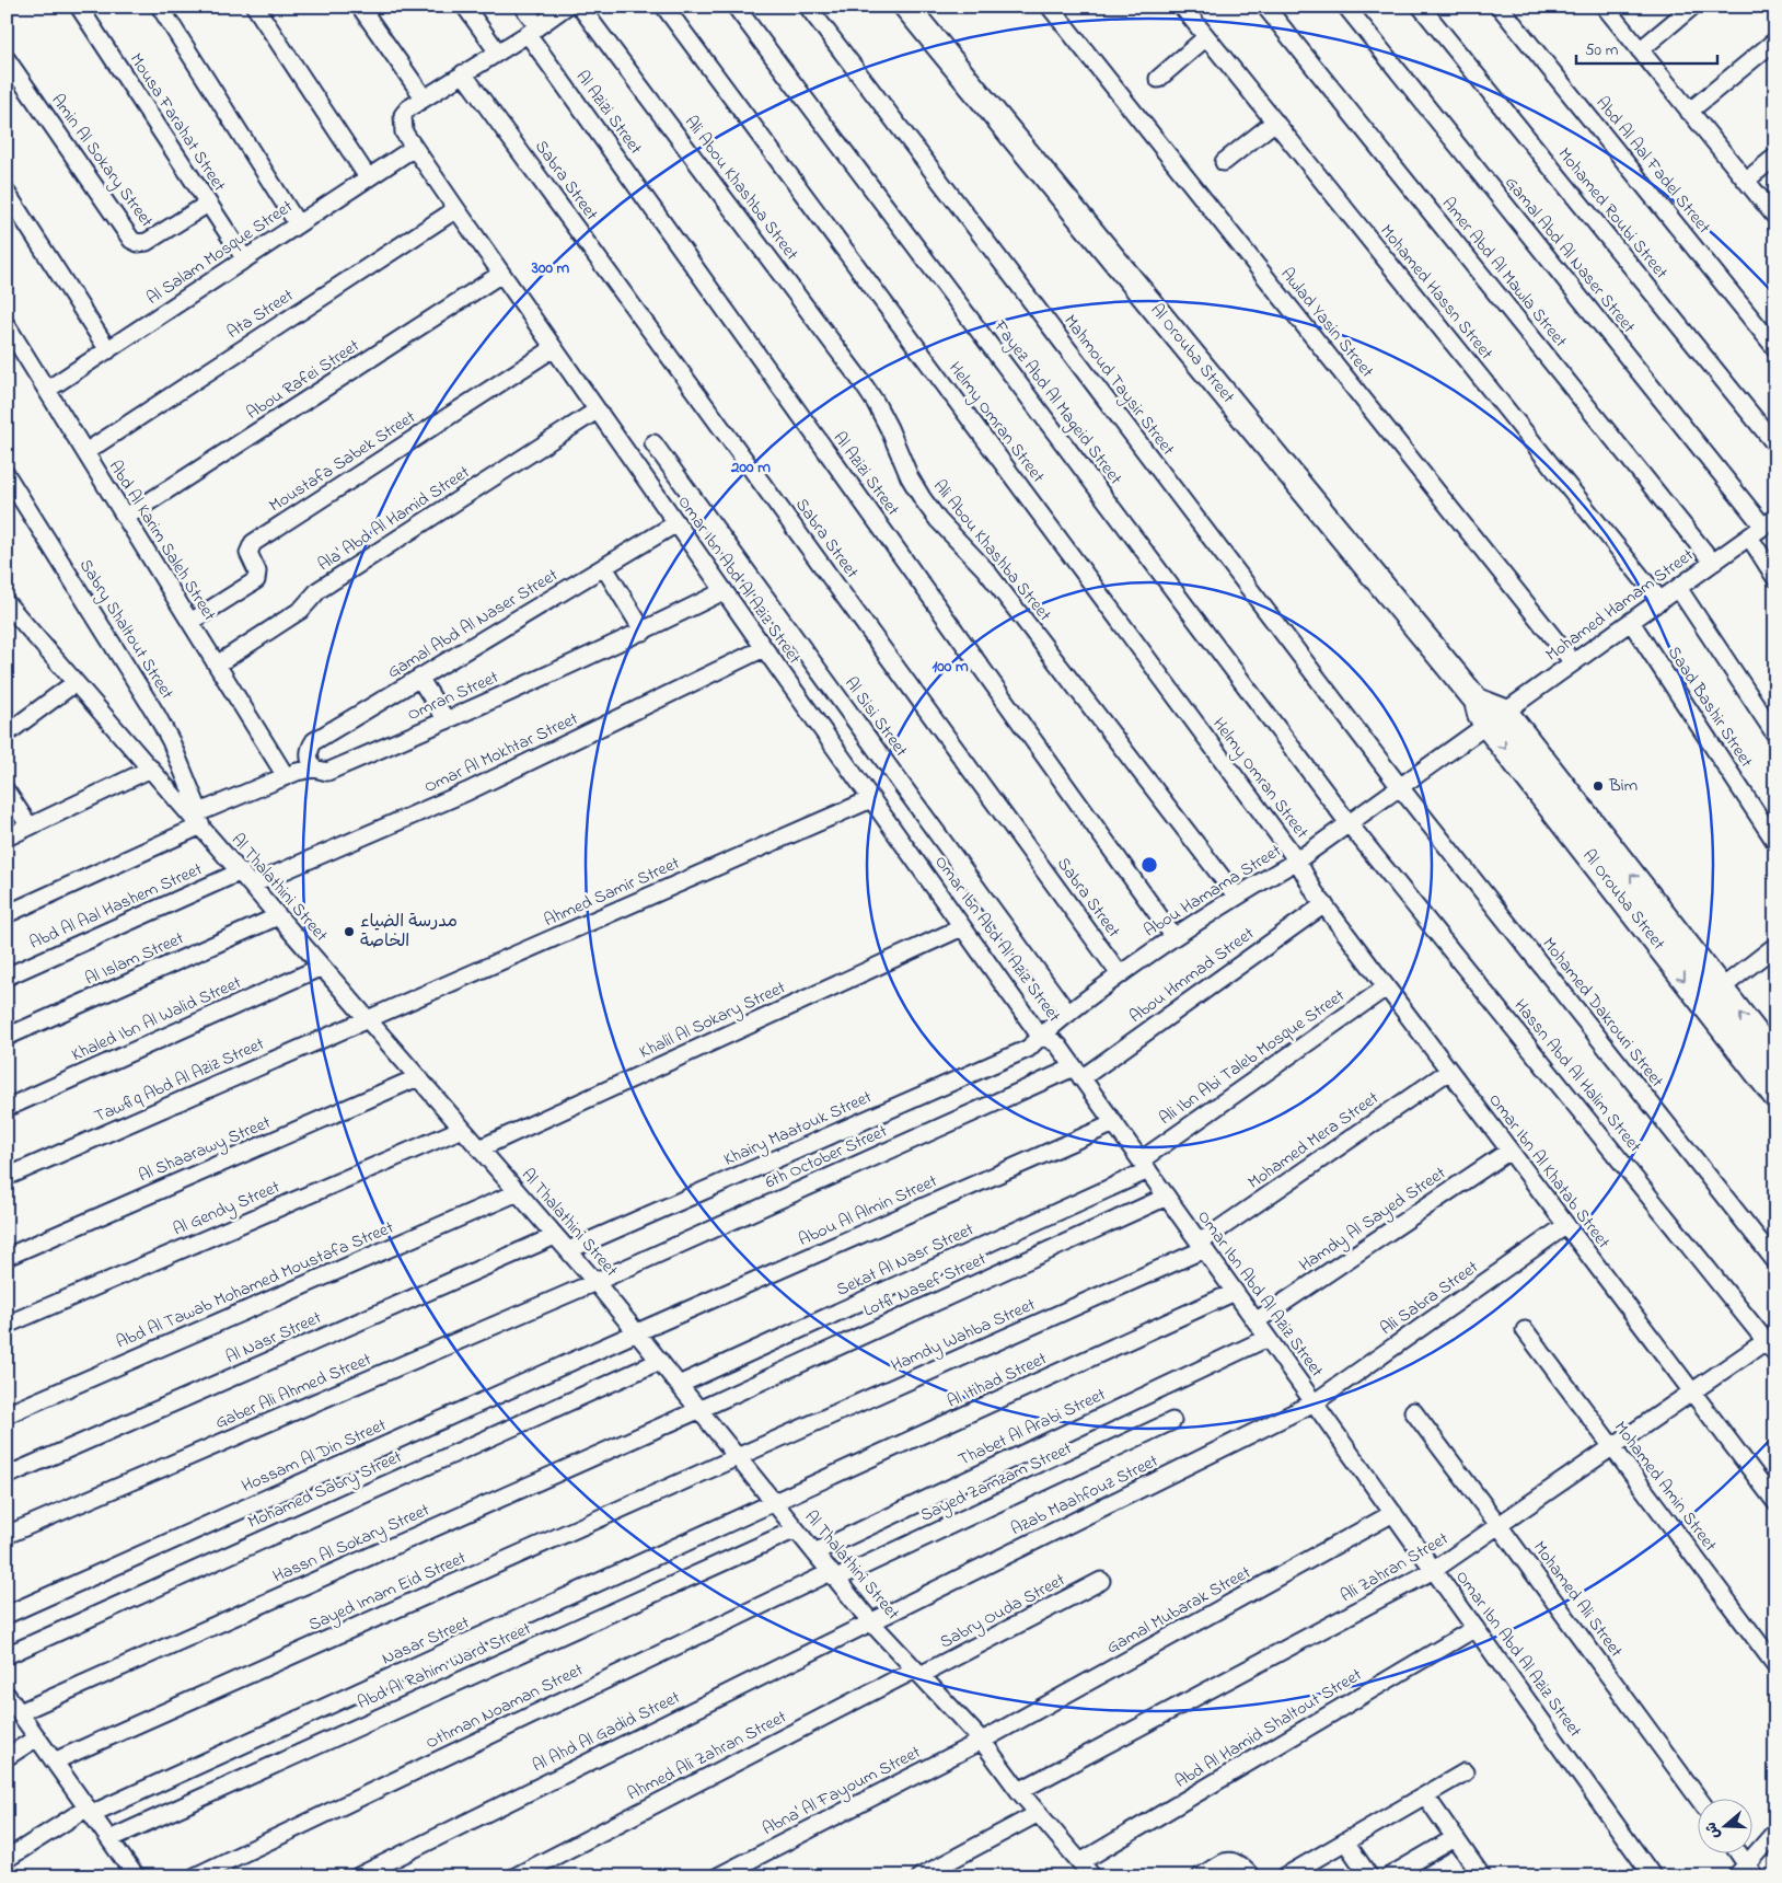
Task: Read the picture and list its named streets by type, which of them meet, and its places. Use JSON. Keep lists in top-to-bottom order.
{
  "streets": {
    "street": [
      "Al Azizi Street",
      "Mousa Farahat Street",
      "Amin Al Sokary Street",
      "Abd Al Aal Fadel Street",
      "Sabra Street",
      "Ali Abou Khashba Street",
      "Mohamed Roubi Street",
      "Al Salam Mosque Street",
      "Gamal Abd Al Naser Street",
      "Amer Abd Al Mawla Street",
      "Mohamed Hassn Street",
      "Ata Street",
      "Awlad Yasin Street",
      "Al Orouba Street",
      "Abou Rafei Street",
      "Mahmoud Taysir Street",
      "Fayez Abd Al Mageid Street",
      "Helmy Omran Street",
      "Moustafa Sabek Street",
      "Ala' Abd Al Hamid Street",
      "Abd Al Karim Saleh Street",
      "Omar Ibn Abd Al Aziz Street",
      "Mohamed Hamam Street",
      "Sabry Shaltout Street",
      "Omran Street",
      "Saad Bashir Street",
      "Al Sisi Street",
      "Omar Al Mokhtar Street",
      "Al Thalathini Street",
      "Abou Hamama Street",
      "Ahmed Samir Street",
      "Abd Al Aal Hashem Street",
      "Al Islam Street",
      "Abou Hmmad Street",
      "Mohamed Dakrouri Street",
      "Khaled Ibn Al Walid Street",
      "Khalil Al Sokary Street",
      "Ali Ibn Abi Taleb Mosque Street",
      "Hassn Abd Al Halim Street",
      "Tawfiq Abd Al Aziz Street",
      "Khairy Maatouk Street",
      "Mohamed Mera Street",
      "Al Shaarawy Street",
      "6th October Street",
      "Omar Ibn Al Khatab Street",
      "Al Gendy Street",
      "Abou Al Almin Street",
      "Hamdy Al Sayed Street",
      "Sekat Al Nasr Street",
      "Abd Al Tawab Mohamed Moustafa Street",
      "Lotfi Nasef Street",
      "Ali Sabra Street",
      "Hamdy Wahba Street",
      "Al Nasr Street",
      "Al Itihad Street",
      "Gaber Ali Ahmed Street",
      "Thabet Al Arabi Street",
      "Hossam Al Din Street",
      "Sayed Zamzam Street",
      "Mohamed Amin Street",
      "Mohamed Sabry Street",
      "Azab Maahfouz Street",
      "Hassn Al Sokary Street",
      "Ali Zahran Street",
      "Sayed Imam Eid Street",
      "Mohamed Ali Street",
      "Gamal Mubarak Street",
      "Sabry Ouda Street",
      "Nasar Street",
      "Abd Al Rahim Ward Street",
      "Othman Noaman Street",
      "Abd Al Hamid Shaltout Street",
      "Al Ahd Al Gadid Street",
      "Ahmed Ali Zahran Street",
      "Abna' Al Fayoum Street"
    ]
  },
  "crossings": [
    ["Al Azizi Street", "Abou Hamama Street"],
    ["Mousa Farahat Street", "Amin Al Sokary Street"],
    ["Mousa Farahat Street", "Al Salam Mosque Street"],
    ["Sabra Street", "Abou Hamama Street"],
    ["Ali Abou Khashba Street", "Abou Hamama Street"],
    ["Al Salam Mosque Street", "Abd Al Karim Saleh Street"],
    ["Al Salam Mosque Street", "Omar Ibn Abd Al Aziz Street"],
    ["Gamal Abd Al Naser Street", "Omar Ibn Abd Al Aziz Street"],
    ["Gamal Abd Al Naser Street", "Mohamed Hamam Street"],
    ["Gamal Abd Al Naser Street", "Omran Street"],
    ["Amer Abd Al Mawla Street", "Mohamed Hamam Street"],
    ["Mohamed Hassn Street", "Mohamed Hamam Street"],
    ["Ata Street", "Abd Al Karim Saleh Street"],
    ["Ata Street", "Omar Ibn Abd Al Aziz Street"],
    ["Awlad Yasin Street", "Mohamed Hamam Street"],
    ["Al Orouba Street", "Mohamed Hamam Street"],
    ["Al Orouba Street", "Abou Hamama Street"],
    ["Abou Rafei Street", "Abd Al Karim Saleh Street"],
    ["Abou Rafei Street", "Omar Ibn Abd Al Aziz Street"],
    ["Mahmoud Taysir Street", "Abou Hamama Street"],
    ["Mahmoud Taysir Street", "Mohamed Dakrouri Street"],
    ["Fayez Abd Al Mageid Street", "Abou Hamama Street"],
    ["Fayez Abd Al Mageid Street", "Hassn Abd Al Halim Street"],
    ["Helmy Omran Street", "Abou Hamama Street"],
    ["Helmy Omran Street", "Omar Ibn Al Khatab Street"],
    ["Moustafa Sabek Street", "Abd Al Karim Saleh Street"],
    ["Moustafa Sabek Street", "Omar Ibn Abd Al Aziz Street"],
    ["Ala' Abd Al Hamid Street", "Abd Al Karim Saleh Street"],
    ["Ala' Abd Al Hamid Street", "Omar Ibn Abd Al Aziz Street"],
    ["Abd Al Karim Saleh Street", "Omran Street"],
    ["Omar Ibn Abd Al Aziz Street", "Omran Street"],
    ["Omar Ibn Abd Al Aziz Street", "Omar Al Mokhtar Street"],
    ["Omar Ibn Abd Al Aziz Street", "Abou Hamama Street"],
    ["Omar Ibn Abd Al Aziz Street", "Ahmed Samir Street"],
    ["Omar Ibn Abd Al Aziz Street", "Abou Hmmad Street"],
    ["Omar Ibn Abd Al Aziz Street", "Khalil Al Sokary Street"],
    ["Omar Ibn Abd Al Aziz Street", "Ali Ibn Abi Taleb Mosque Street"],
    ["Omar Ibn Abd Al Aziz Street", "Khairy Maatouk Street"],
    ["Omar Ibn Abd Al Aziz Street", "Mohamed Mera Street"],
    ["Omar Ibn Abd Al Aziz Street", "6th October Street"],
    ["Omar Ibn Abd Al Aziz Street", "Abou Al Almin Street"],
    ["Omar Ibn Abd Al Aziz Street", "Hamdy Al Sayed Street"],
    ["Omar Ibn Abd Al Aziz Street", "Sekat Al Nasr Street"],
    ["Omar Ibn Abd Al Aziz Street", "Lotfi Nasef Street"],
    ["Omar Ibn Abd Al Aziz Street", "Ali Sabra Street"],
    ["Omar Ibn Abd Al Aziz Street", "Hamdy Wahba Street"],
    ["Omar Ibn Abd Al Aziz Street", "Al Itihad Street"],
    ["Omar Ibn Abd Al Aziz Street", "Thabet Al Arabi Street"],
    ["Omar Ibn Abd Al Aziz Street", "Azab Maahfouz Street"],
    ["Omar Ibn Abd Al Aziz Street", "Ali Zahran Street"],
    ["Omar Ibn Abd Al Aziz Street", "Gamal Mubarak Street"],
    ["Omar Ibn Abd Al Aziz Street", "Abd Al Hamid Shaltout Street"],
    ["Mohamed Hamam Street", "Saad Bashir Street"],
    ["Mohamed Hamam Street", "Abou Hamama Street"],
    ["Sabry Shaltout Street", "Omran Street"],
    ["Sabry Shaltout Street", "Al Thalathini Street"],
    ["Omran Street", "Al Thalathini Street"],
    ["Al Sisi Street", "Abou Hamama Street"],
    ["Omar Al Mokhtar Street", "Al Thalathini Street"],
    ["Al Thalathini Street", "Ahmed Samir Street"],
    ["Al Thalathini Street", "Abd Al Aal Hashem Street"],
    ["Al Thalathini Street", "Al Islam Street"],
    ["Al Thalathini Street", "Khaled Ibn Al Walid Street"],
    ["Al Thalathini Street", "Khalil Al Sokary Street"],
    ["Al Thalathini Street", "Tawfiq Abd Al Aziz Street"],
    ["Al Thalathini Street", "Khairy Maatouk Street"],
    ["Al Thalathini Street", "Al Shaarawy Street"],
    ["Al Thalathini Street", "6th October Street"],
    ["Al Thalathini Street", "Al Gendy Street"],
    ["Al Thalathini Street", "Abou Al Almin Street"],
    ["Al Thalathini Street", "Sekat Al Nasr Street"],
    ["Al Thalathini Street", "Abd Al Tawab Mohamed Moustafa Street"],
    ["Al Thalathini Street", "Lotfi Nasef Street"],
    ["Al Thalathini Street", "Hamdy Wahba Street"],
    ["Al Thalathini Street", "Al Nasr Street"],
    ["Al Thalathini Street", "Al Itihad Street"],
    ["Al Thalathini Street", "Gaber Ali Ahmed Street"],
    ["Al Thalathini Street", "Thabet Al Arabi Street"],
    ["Al Thalathini Street", "Hossam Al Din Street"],
    ["Al Thalathini Street", "Sayed Zamzam Street"],
    ["Al Thalathini Street", "Mohamed Sabry Street"],
    ["Al Thalathini Street", "Azab Maahfouz Street"],
    ["Al Thalathini Street", "Hassn Al Sokary Street"],
    ["Al Thalathini Street", "Ali Zahran Street"],
    ["Al Thalathini Street", "Sayed Imam Eid Street"],
    ["Al Thalathini Street", "Gamal Mubarak Street"],
    ["Al Thalathini Street", "Sabry Ouda Street"],
    ["Al Thalathini Street", "Nasar Street"],
    ["Al Thalathini Street", "Abd Al Rahim Ward Street"],
    ["Al Thalathini Street", "Othman Noaman Street"],
    ["Al Thalathini Street", "Abd Al Hamid Shaltout Street"],
    ["Al Thalathini Street", "Al Ahd Al Gadid Street"],
    ["Al Thalathini Street", "Ahmed Ali Zahran Street"],
    ["Al Thalathini Street", "Abna' Al Fayoum Street"],
    ["Abou Hamama Street", "Mohamed Dakrouri Street"],
    ["Abou Hamama Street", "Hassn Abd Al Halim Street"],
    ["Abou Hamama Street", "Khairy Maatouk Street"],
    ["Abou Hamama Street", "Omar Ibn Al Khatab Street"],
    ["Ahmed Samir Street", "Tawfiq Abd Al Aziz Street"],
    ["Abou Hmmad Street", "6th October Street"],
    ["Abou Hmmad Street", "Omar Ibn Al Khatab Street"],
    ["Ali Ibn Abi Taleb Mosque Street", "Omar Ibn Al Khatab Street"],
    ["Ali Ibn Abi Taleb Mosque Street", "Sekat Al Nasr Street"],
    ["Hassn Abd Al Halim Street", "Ali Zahran Street"],
    ["Mohamed Mera Street", "Omar Ibn Al Khatab Street"],
    ["Mohamed Mera Street", "Hamdy Wahba Street"],
    ["6th October Street", "Gaber Ali Ahmed Street"],
    ["Omar Ibn Al Khatab Street", "Hamdy Al Sayed Street"],
    ["Omar Ibn Al Khatab Street", "Ali Sabra Street"],
    ["Omar Ibn Al Khatab Street", "Ali Zahran Street"],
    ["Abou Al Almin Street", "Hossam Al Din Street"],
    ["Lotfi Nasef Street", "Hassn Al Sokary Street"],
    ["Ali Sabra Street", "Azab Maahfouz Street"],
    ["Hamdy Wahba Street", "Sayed Imam Eid Street"],
    ["Al Itihad Street", "Nasar Street"],
    ["Sayed Zamzam Street", "Othman Noaman Street"],
    ["Mohamed Amin Street", "Ali Zahran Street"],
    ["Azab Maahfouz Street", "Al Ahd Al Gadid Street"],
    ["Ali Zahran Street", "Mohamed Ali Street"],
    ["Gamal Mubarak Street", "Abna' Al Fayoum Street"],
    ["Sabry Ouda Street", "Ahmed Ali Zahran Street"]
  ],
  "places": ["Bim", "مدرسة الضياء الخاصة"],
  "scale_bar": "50 m",
  "north": "left",
  "rings": ["300 m", "200 m", "100 m"]
}
